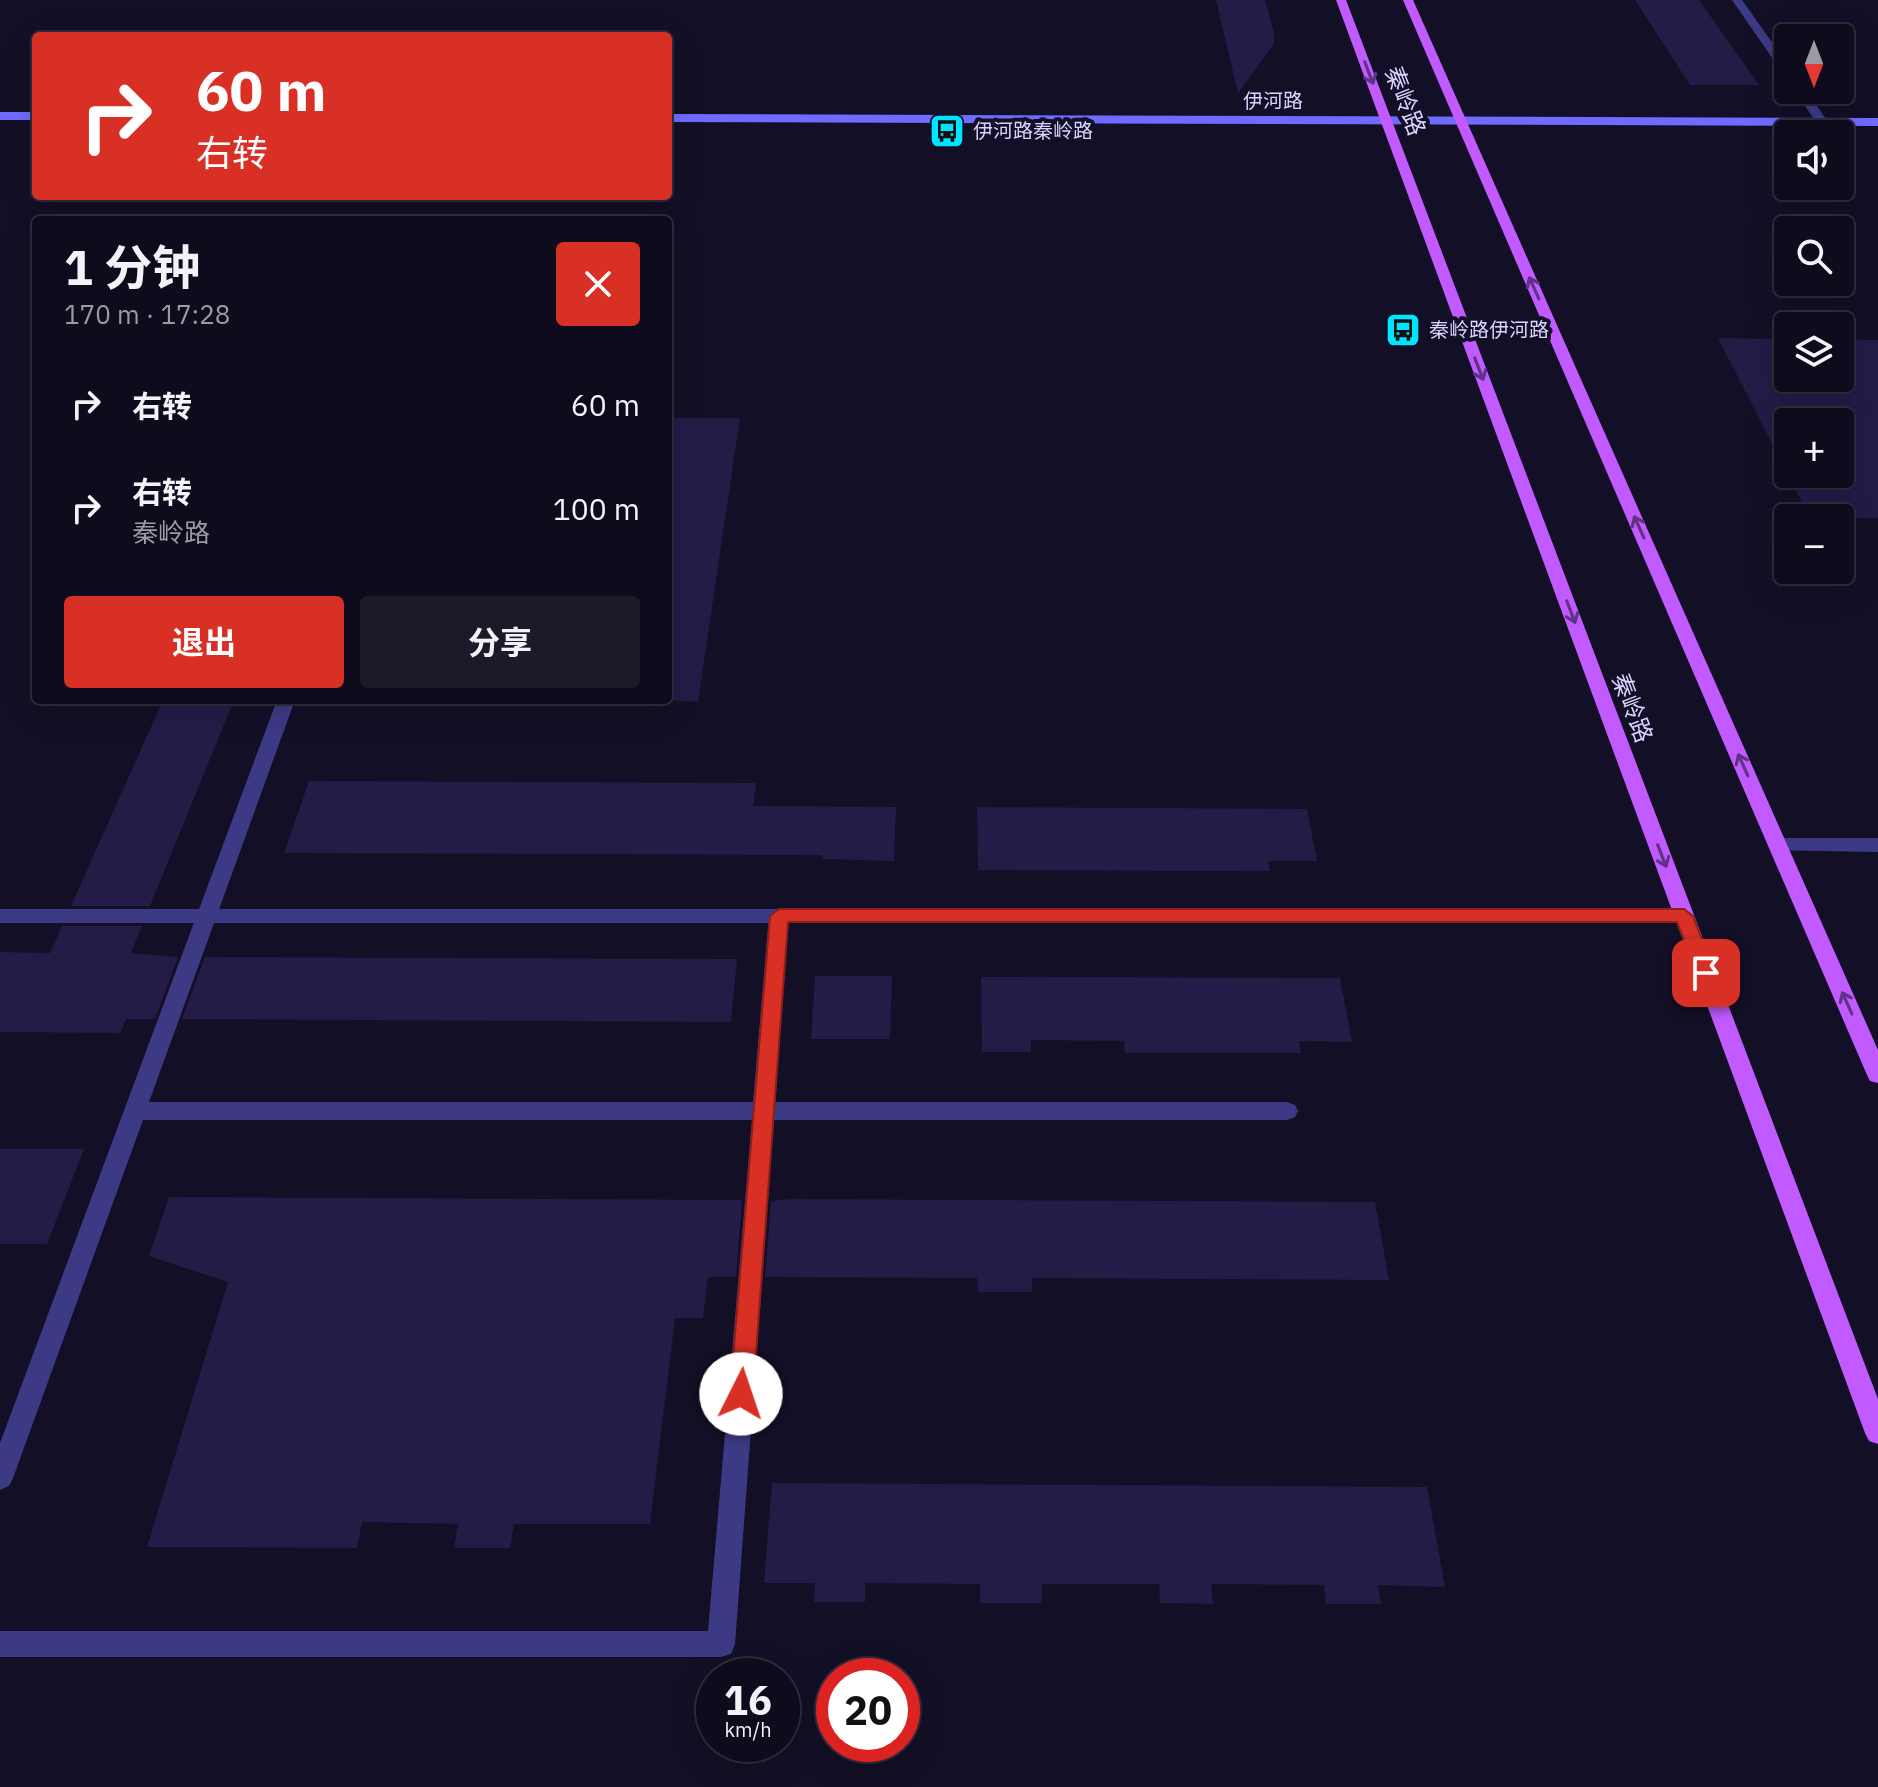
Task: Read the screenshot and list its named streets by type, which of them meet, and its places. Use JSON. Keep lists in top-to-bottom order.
{
  "streets": {
    "main road": ["秦岭路"],
    "street": ["伊河路"]
  },
  "crossings": [
    ["伊河路", "秦岭路"]
  ],
  "places": {
    "bus stop": ["伊河路秦岭路", "秦岭路伊河路"]
  },
  "north": "bottom",
  "page": {
    "map_buttons": ["+", "−"],
    "turn": ["60 m", "右转"],
    "heading": ["1 分钟", "170 m · 17:28"],
    "list": [
      {
        "name": "右转",
        "value": "60 m"
      },
      {
        "name": "右转",
        "note": "秦岭路",
        "value": "100 m"
      }
    ],
    "buttons": ["退出", "分享"],
    "speed": "16 km/h",
    "limit": "20"
  }
}
